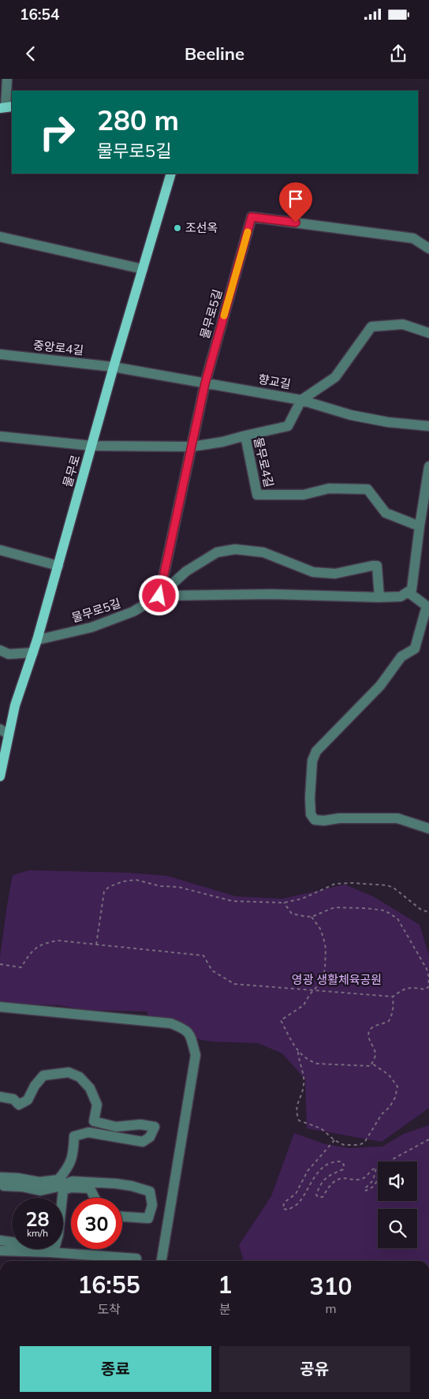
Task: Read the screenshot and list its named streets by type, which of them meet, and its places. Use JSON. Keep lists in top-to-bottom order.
{
  "streets": {
    "main road": ["물무로"],
    "street": [
      "물무로5길",
      "중앙로4길",
      "향교길",
      "물무로4길"
    ]
  },
  "crossings": [
    ["물무로5길", "향교길"],
    ["물무로5길", "물무로4길"],
    ["물무로5길", "물무로"],
    ["중앙로4길", "향교길"],
    ["중앙로4길", "물무로"],
    ["향교길", "물무로"],
    ["물무로4길", "물무로"]
  ],
  "parks": ["영광 생활체육공원"],
  "places": ["조선옥"],
  "page": {
    "status": "16:54",
    "header": "Beeline",
    "turn": ["280 m", "물무로5길"],
    "speed": "28 km/h",
    "limit": "30",
    "eta": [
      "16:55",
      "도착",
      "1",
      "분",
      "310",
      "m"
    ],
    "buttons": ["종료", "공유"]
  }
}
